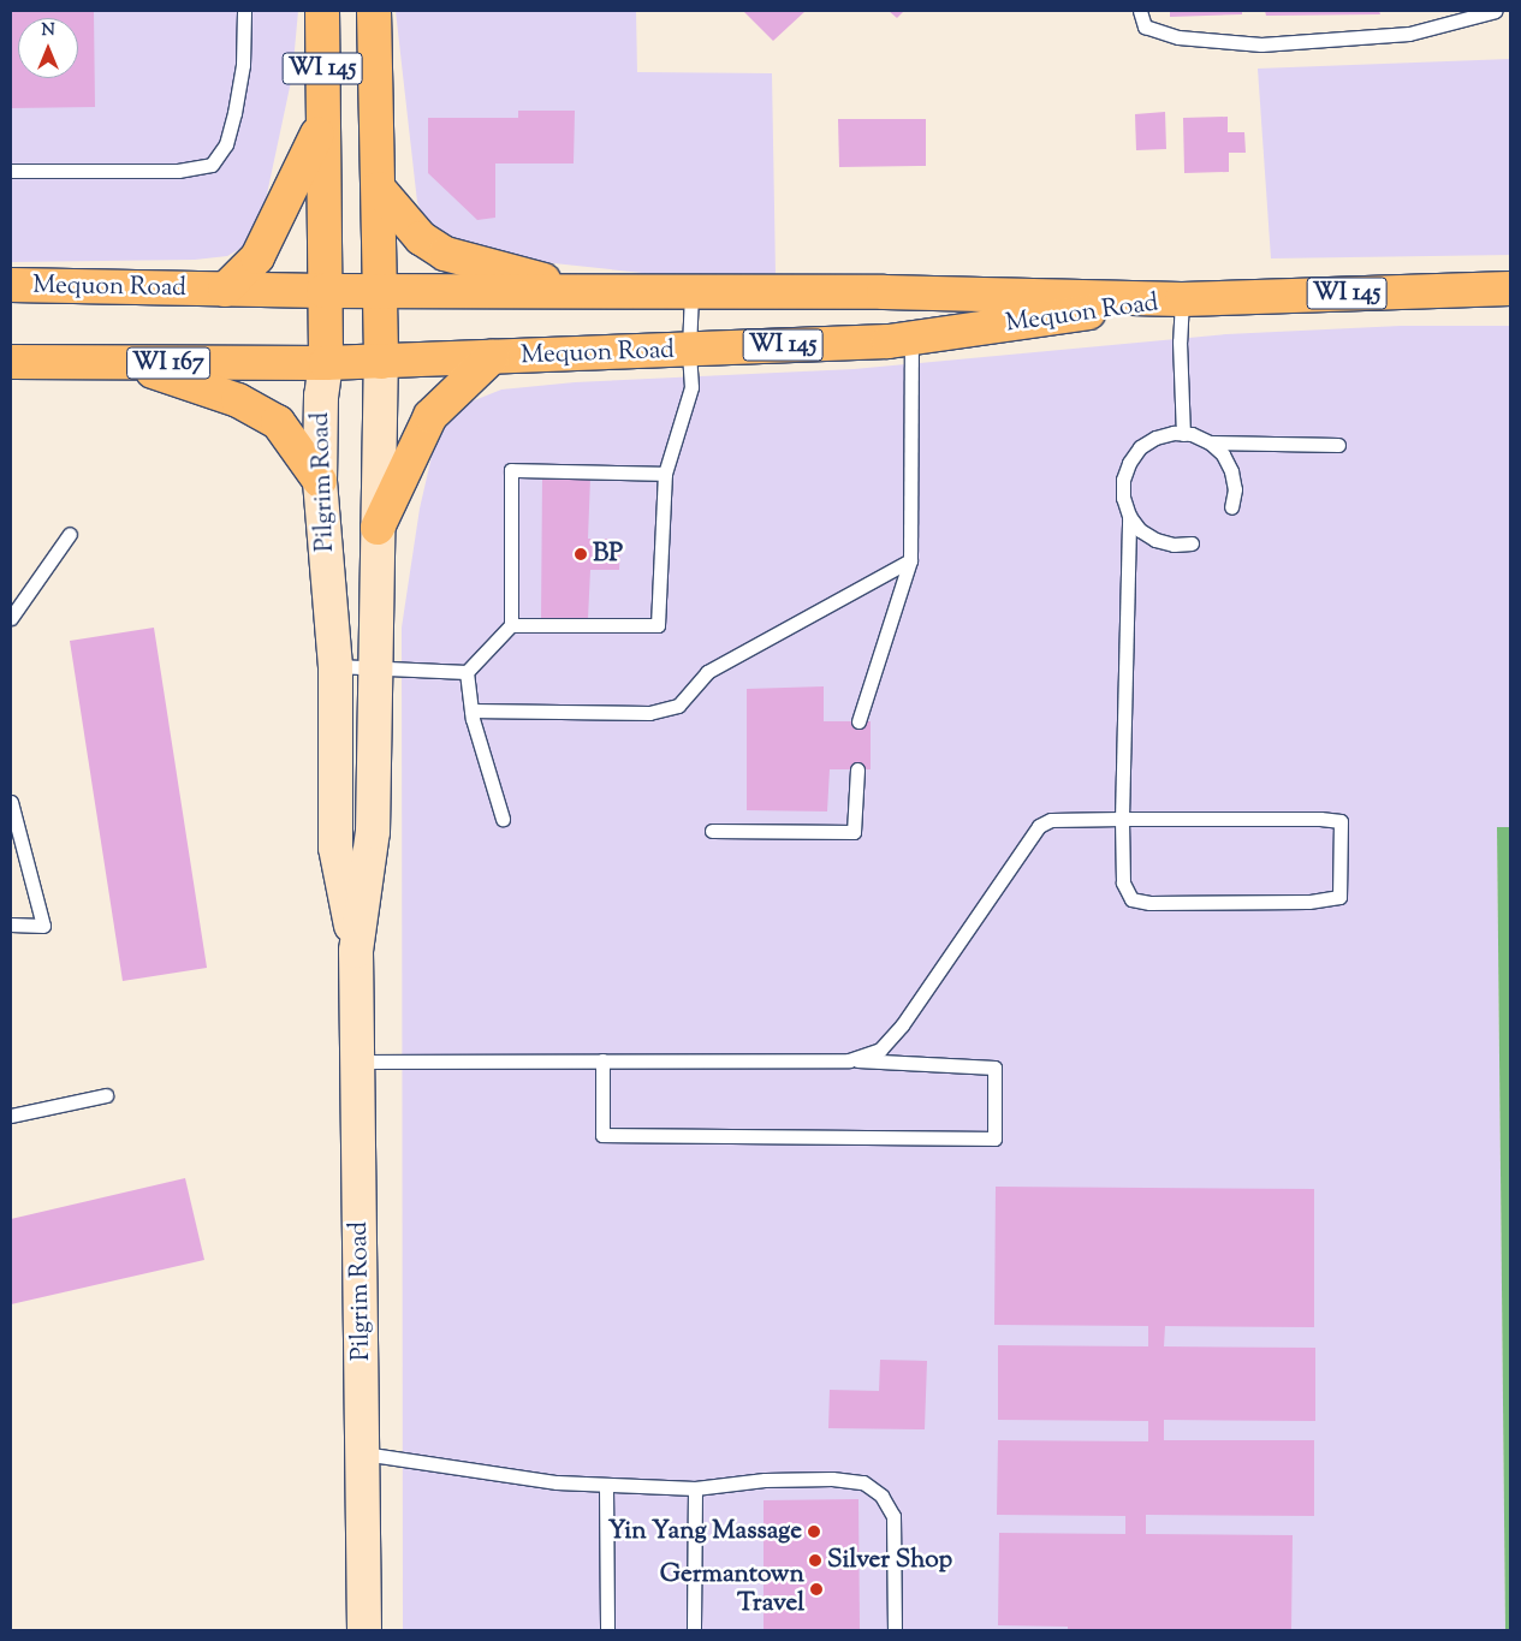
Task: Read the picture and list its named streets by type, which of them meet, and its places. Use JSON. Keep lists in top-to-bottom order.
{
  "streets": {
    "main road": [
      "WI 145",
      "Mequon Road",
      "WI 167",
      "Pilgrim Road"
    ]
  },
  "crossings": [
    ["WI 145", "Mequon Road"],
    ["WI 145", "Pilgrim Road"],
    ["Mequon Road", "Pilgrim Road"]
  ],
  "places": [
    "BP",
    "Yin Yang Massage",
    "Silver Shop",
    "Germantown Travel"
  ],
  "north": "top"
}
